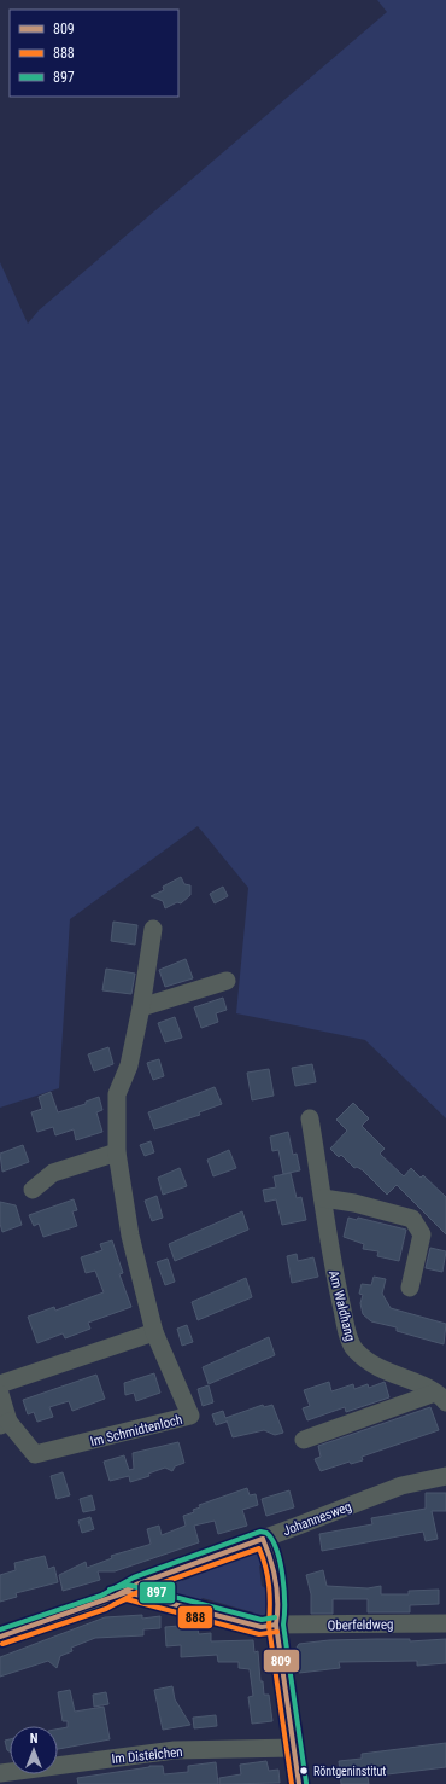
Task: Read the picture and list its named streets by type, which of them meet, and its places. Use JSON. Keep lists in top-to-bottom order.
{
  "streets": {
    "street": [
      "Am Waldhang",
      "Im Schmidtenloch",
      "Johannesweg",
      "Oberfeldweg",
      "Im Distelchen"
    ]
  },
  "places": ["Röntgeninstitut"],
  "lines": ["transit line 897", "transit line 809", "transit line 888"],
  "legend": ["809", "888", "897"],
  "north": "top"
}
